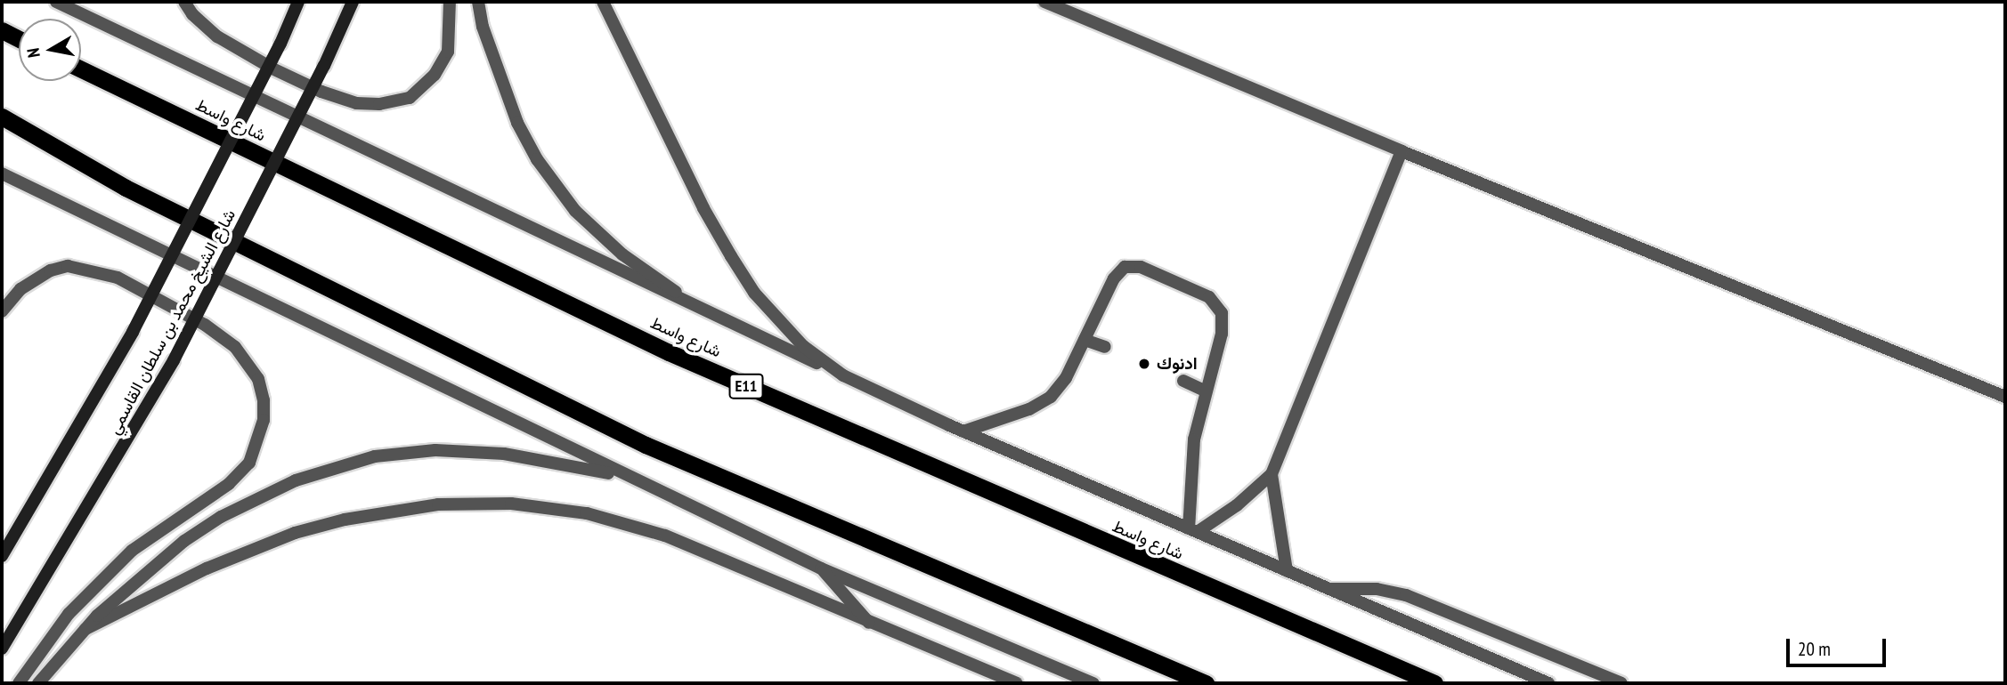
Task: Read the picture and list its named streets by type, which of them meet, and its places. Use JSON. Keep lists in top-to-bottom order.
{
  "streets": {
    "highway": ["شارع واسط", "E11"],
    "main road": ["شارع الشيخ محمد بن سلطان القاسمي"]
  },
  "places": ["ادنوك"],
  "scale_bar": "20 m",
  "north": "left"
}
